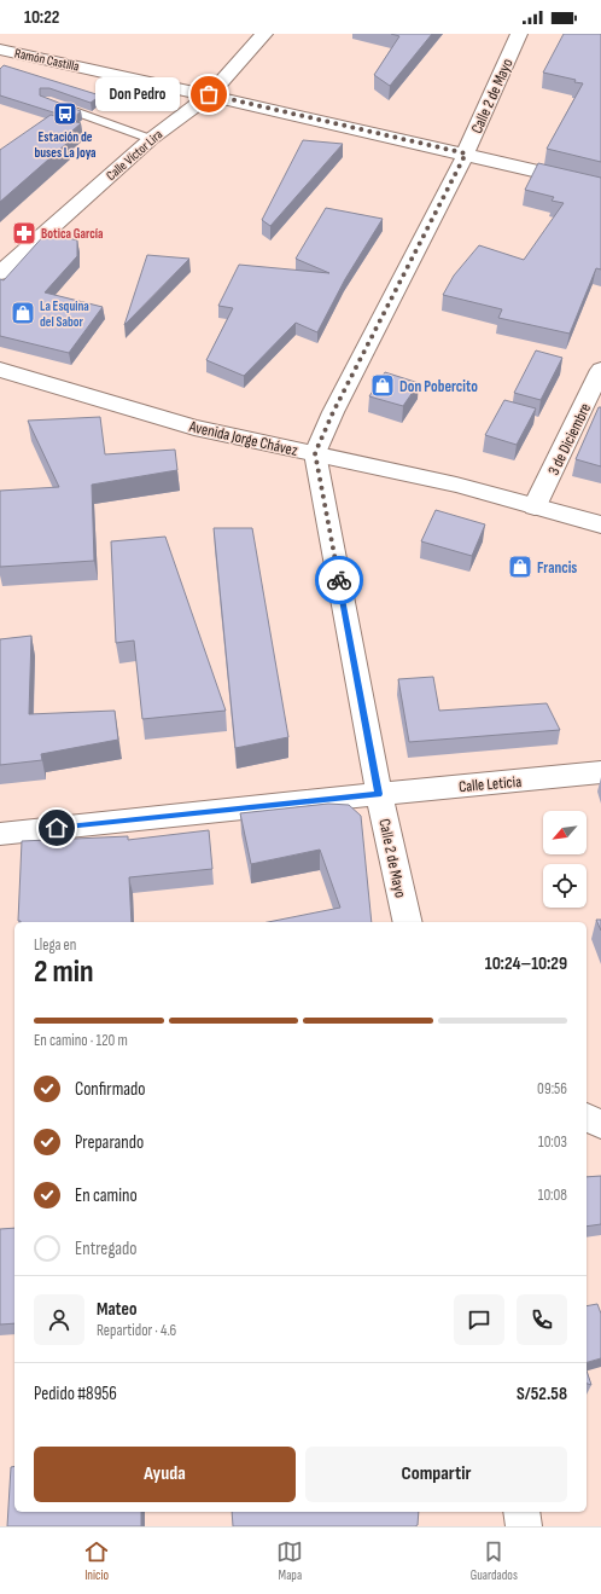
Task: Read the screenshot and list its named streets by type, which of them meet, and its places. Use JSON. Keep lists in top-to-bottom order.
{
  "streets": {
    "street": [
      "Ramón Castilla",
      "Calle 2 de Mayo",
      "Calle Víctor Lira",
      "Avenida Jorge Chávez",
      "3 de Diciembre",
      "Calle Leticia"
    ]
  },
  "crossings": [
    ["Ramón Castilla", "Calle 2 de Mayo"],
    ["Ramón Castilla", "Calle Víctor Lira"],
    ["Calle 2 de Mayo", "Avenida Jorge Chávez"],
    ["Calle 2 de Mayo", "Calle Leticia"],
    ["Avenida Jorge Chávez", "3 de Diciembre"]
  ],
  "places": {
    "other": ["Don Pedro"],
    "bus stop": ["Estación de buses La Joya"],
    "pharmacy": ["Botica García"],
    "shop": ["La Esquina del Sabor", "Don Pobercito", "Francis"]
  },
  "north": "bottom left",
  "page": {
    "status": "10:22",
    "bubble": "Don Pedro",
    "heading": ["2 min", "Llega en", "10:24–10:29"],
    "panel": [
      "Mateo",
      "Repartidor · 4.6",
      "Pedido #8956",
      "S/52.58"
    ],
    "bar": "En camino · 120 m",
    "list": [
      ["Confirmado", "09:56"],
      ["Preparando", "10:03"],
      ["En camino", "10:08"],
      "Entregado"
    ],
    "buttons": ["Ayuda", "Compartir"],
    "tabs": ["Inicio", "Mapa", "Guardados"]
  }
}
